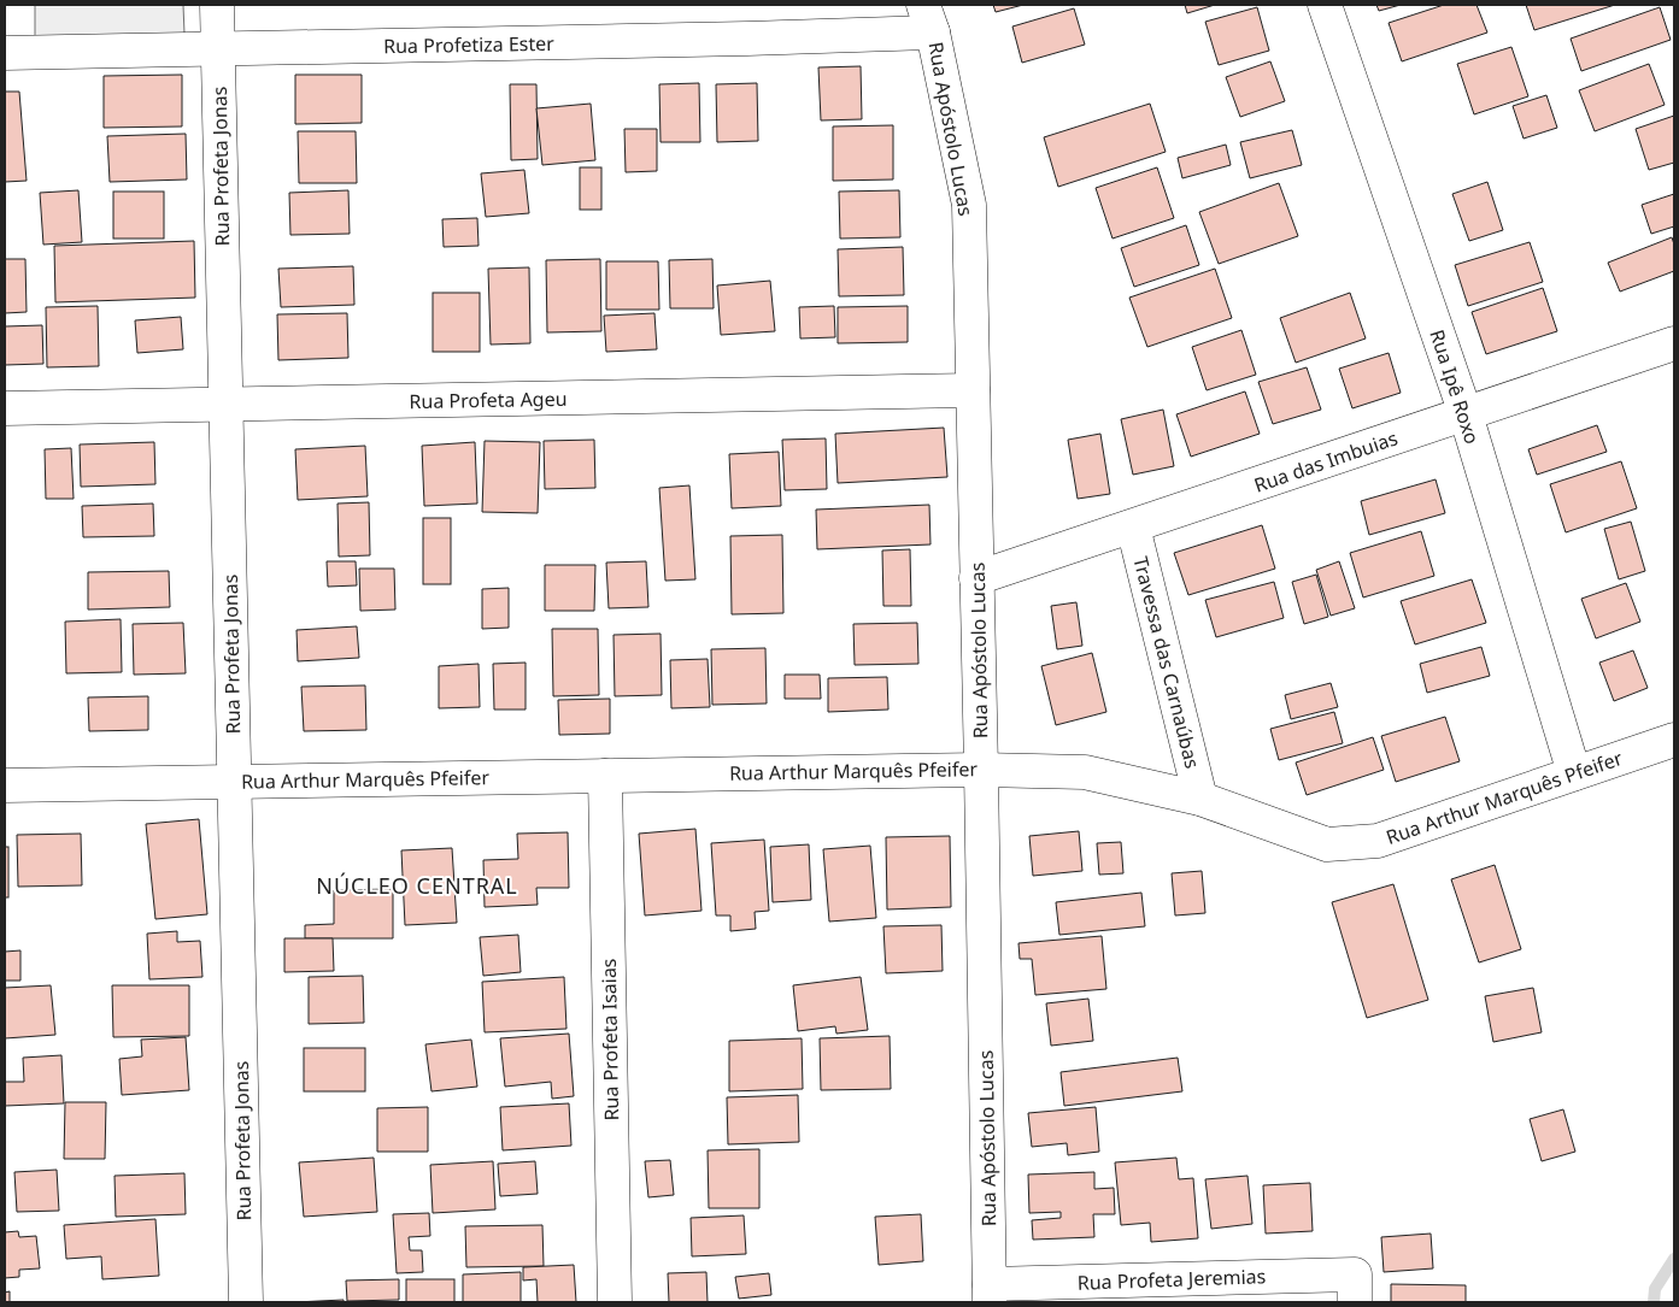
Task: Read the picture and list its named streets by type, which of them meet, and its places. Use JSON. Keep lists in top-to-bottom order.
{
  "streets": {
    "street": [
      "Rua Profetiza Ester",
      "Rua Apóstolo Lucas",
      "Rua Profeta Jonas",
      "Rua Ipê Roxo",
      "Rua Profeta Ageu",
      "Rua das Imbuias",
      "Travessa das Carnaúbas",
      "Rua Arthur Marquês Pfeifer",
      "Rua Profeta Isaias",
      "Rua Profeta Jeremias"
    ]
  },
  "crossings": [
    ["Rua Profetiza Ester", "Rua Apóstolo Lucas"],
    ["Rua Profetiza Ester", "Rua Profeta Jonas"],
    ["Rua Apóstolo Lucas", "Rua Profeta Ageu"],
    ["Rua Apóstolo Lucas", "Rua das Imbuias"],
    ["Rua Apóstolo Lucas", "Rua Arthur Marquês Pfeifer"],
    ["Rua Apóstolo Lucas", "Rua Profeta Jeremias"],
    ["Rua Profeta Jonas", "Rua Profeta Ageu"],
    ["Rua Profeta Jonas", "Rua Arthur Marquês Pfeifer"],
    ["Rua Ipê Roxo", "Rua das Imbuias"],
    ["Rua Ipê Roxo", "Rua Arthur Marquês Pfeifer"],
    ["Rua das Imbuias", "Travessa das Carnaúbas"],
    ["Travessa das Carnaúbas", "Rua Arthur Marquês Pfeifer"],
    ["Rua Arthur Marquês Pfeifer", "Rua Profeta Isaias"]
  ],
  "districts": ["NÚCLEO CENTRAL"]
}
